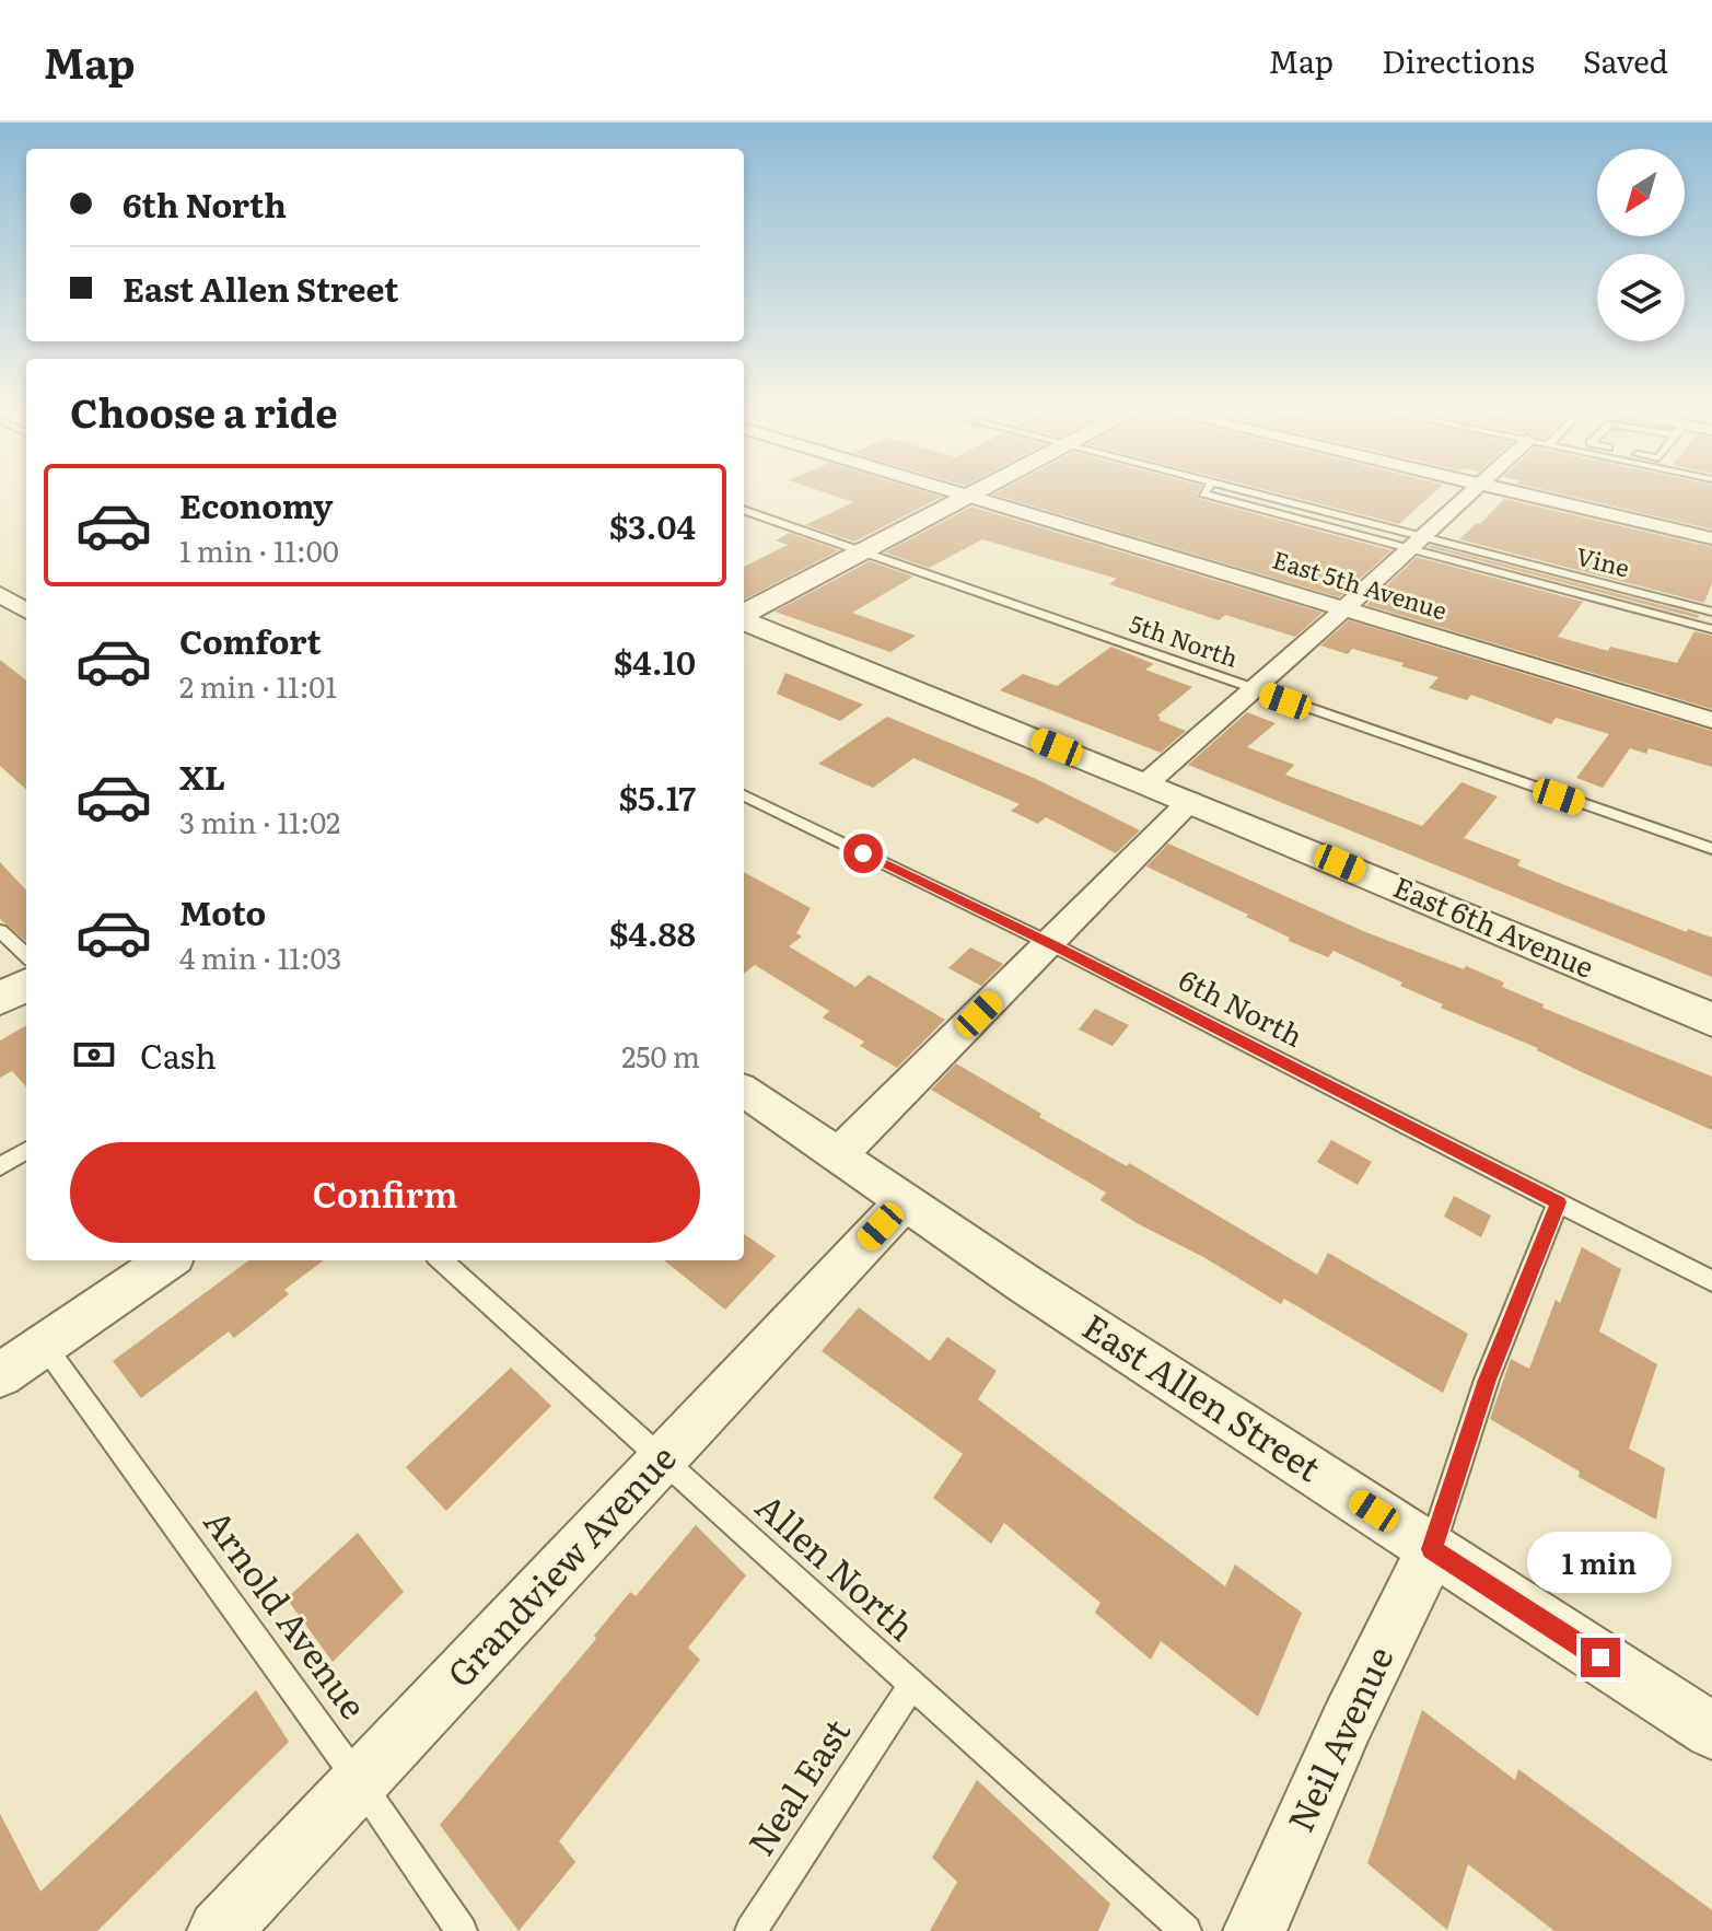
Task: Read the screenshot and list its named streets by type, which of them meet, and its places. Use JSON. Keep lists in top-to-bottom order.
{
  "streets": {
    "street": [
      "East 5th Avenue",
      "East 6th Avenue",
      "East Allen Street",
      "Grandview Avenue",
      "Neil Avenue"
    ],
    "lane": [
      "Vine",
      "5th North",
      "6th North",
      "Allen North",
      "Arnold Avenue",
      "Neal East"
    ]
  },
  "crossings": [
    ["East Allen Street", "Grandview Avenue"],
    ["East Allen Street", "Neil Avenue"],
    ["Grandview Avenue", "Allen North"],
    ["Grandview Avenue", "Arnold Avenue"],
    ["Allen North", "Neal East"]
  ],
  "north": "bottom left",
  "page": {
    "header": "Map",
    "nav": ["Map", "Directions", "Saved"],
    "banner": ["6th North", "East Allen Street"],
    "heading": "Choose a ride",
    "list": [
      {
        "name": "Economy",
        "note": "1 min · 11:00",
        "value": "$3.04"
      },
      {
        "name": "Comfort",
        "note": "2 min · 11:01",
        "value": "$4.10"
      },
      {
        "name": "XL",
        "note": "3 min · 11:02",
        "value": "$5.17"
      },
      {
        "name": "Moto",
        "note": "4 min · 11:03",
        "value": "$4.88"
      }
    ],
    "pay": ["Cash", "250 m"],
    "buttons": "Confirm",
    "bubble": "1 min"
  }
}
